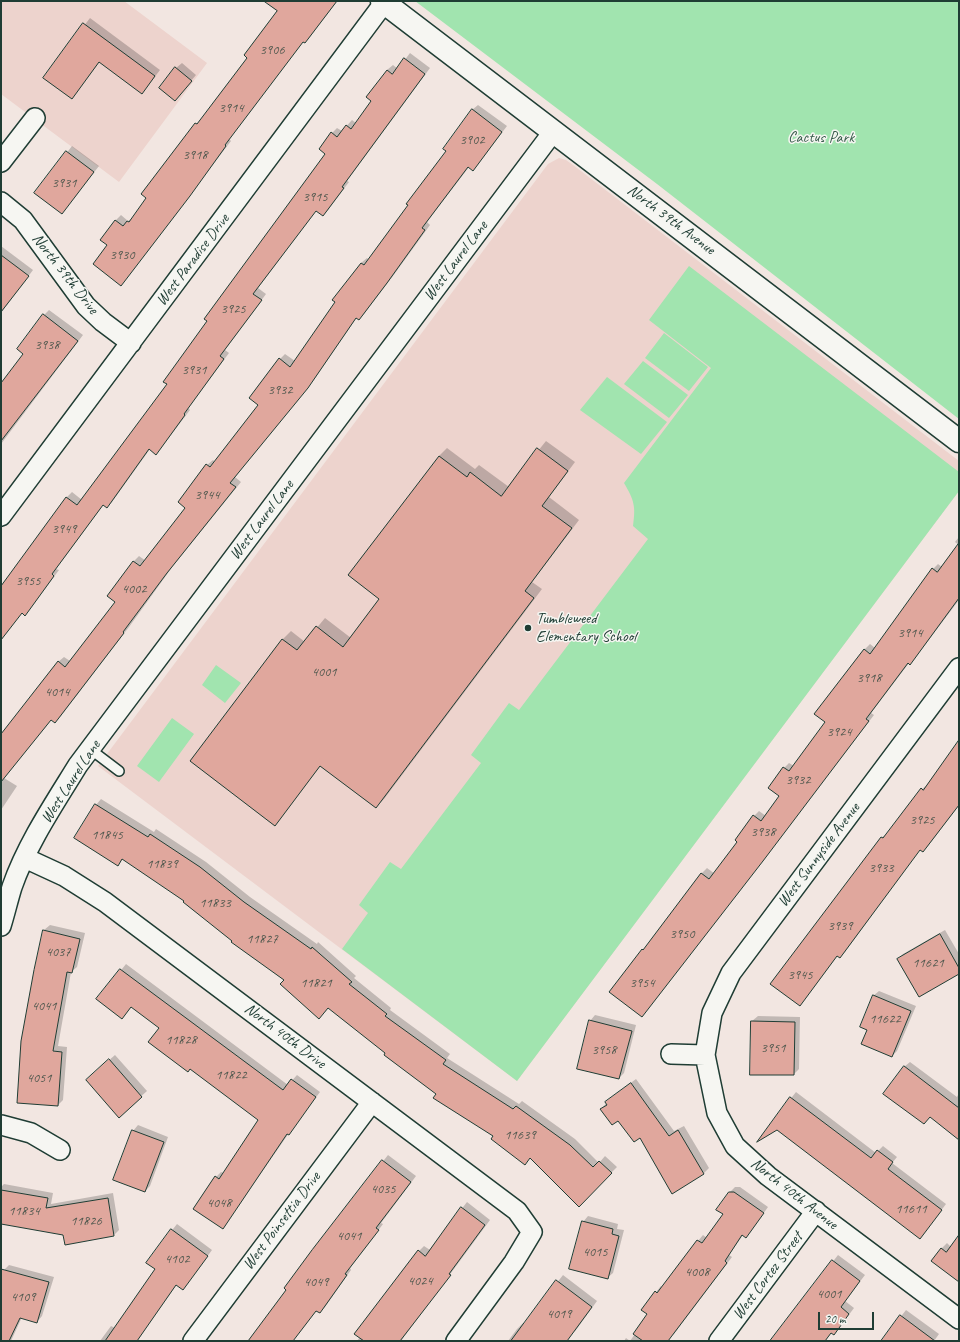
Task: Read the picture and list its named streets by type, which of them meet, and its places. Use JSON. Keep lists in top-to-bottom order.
{
  "streets": {
    "street": [
      "North 39th Avenue",
      "West Paradise Drive",
      "West Laurel Lane",
      "North 39th Drive",
      "West Sunnyside Avenue",
      "North 40th Drive",
      "North 40th Avenue",
      "West Poinsettia Drive",
      "West Cortez Street"
    ]
  },
  "crossings": [
    ["North 39th Avenue", "West Paradise Drive"],
    ["North 39th Avenue", "West Laurel Lane"],
    ["West Paradise Drive", "North 39th Drive"],
    ["West Laurel Lane", "North 40th Drive"],
    ["West Sunnyside Avenue", "North 40th Avenue"],
    ["North 40th Drive", "West Poinsettia Drive"],
    ["North 40th Avenue", "West Cortez Street"]
  ],
  "parks": ["Cactus Park"],
  "places": ["Tumbleweed Elementary School"],
  "house_numbers": [
    "3906",
    "3914",
    "3902",
    "3918",
    "3931",
    "3915",
    "3930",
    "3925",
    "3938",
    "3931",
    "3932",
    "3944",
    "3949",
    "3955",
    "4002",
    "3914",
    "4001",
    "3918",
    "4014",
    "3924",
    "3932",
    "3925",
    "3938",
    "11845",
    "11839",
    "3933",
    "11833",
    "3939",
    "3950",
    "11827",
    "4037",
    "11621",
    "3945",
    "11821",
    "3954",
    "4041",
    "11622",
    "11828",
    "3951",
    "3958",
    "11822",
    "4051",
    "11639",
    "4035",
    "4048",
    "11611",
    "11834",
    "11826",
    "4041",
    "4015",
    "4102",
    "4008",
    "4024",
    "4049",
    "4001",
    "4109",
    "4019"
  ],
  "scale_bar": "20 m"
}
